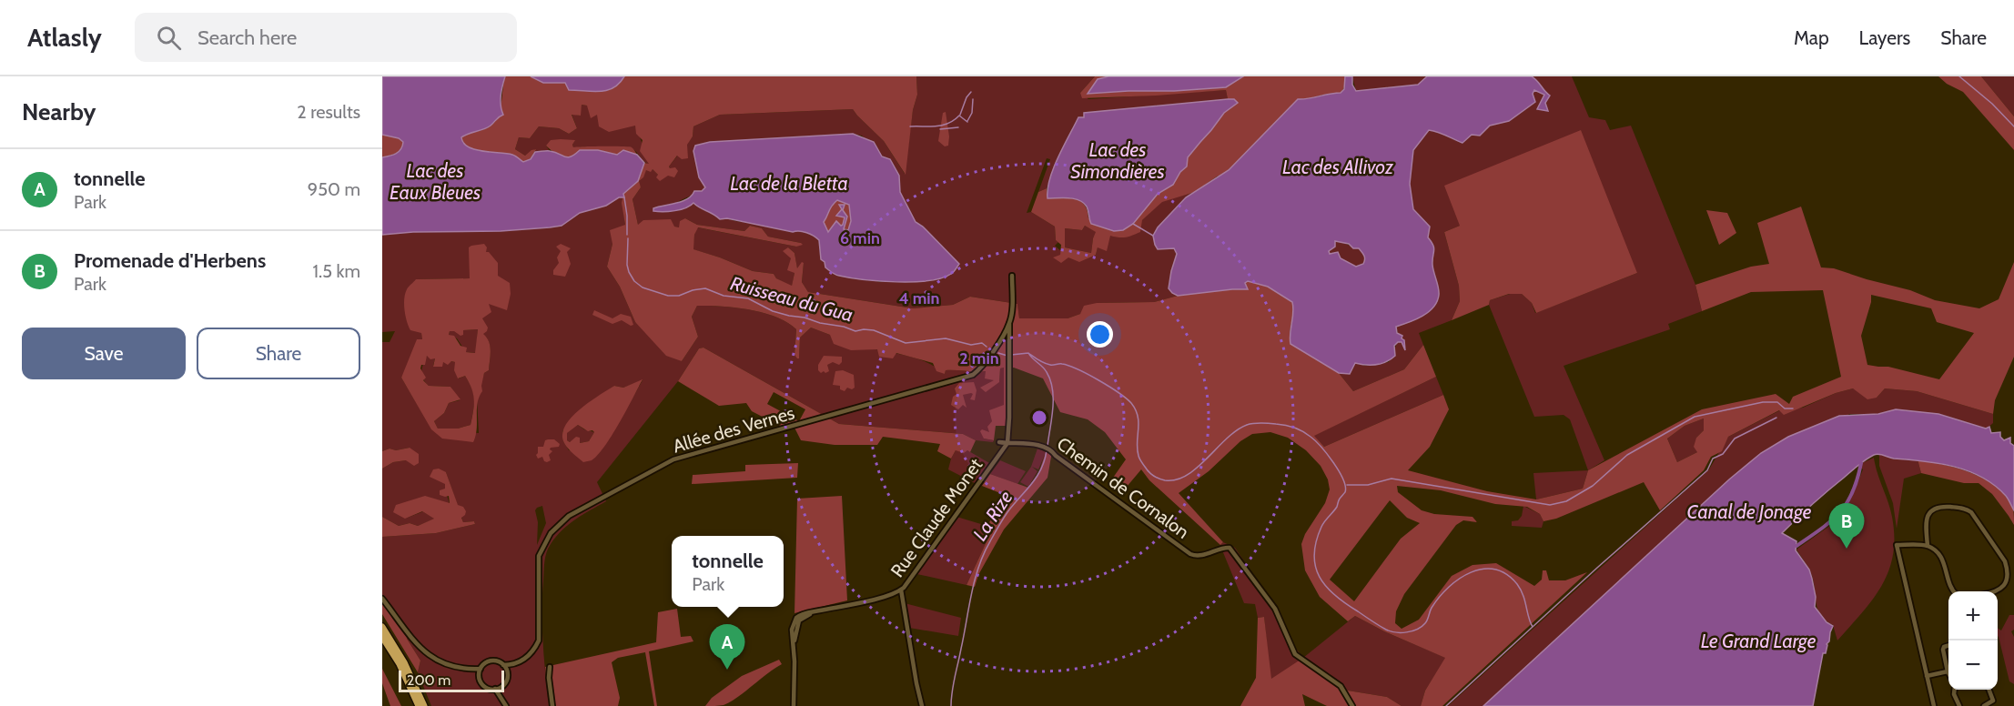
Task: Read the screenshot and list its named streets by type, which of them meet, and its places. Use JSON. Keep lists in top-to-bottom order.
{
  "streets": {
    "street": ["Allée des Vernes", "Chemin de Cornalon", "Rue Claude Monet"]
  },
  "crossings": [
    ["Chemin de Cornalon", "Rue Claude Monet"]
  ],
  "water": [
    "Lac des Simondières",
    "Lac des Allivoz",
    "Lac des Eaux Bleues",
    "Lac de la Bletta",
    "Ruisseau du Gua",
    "Canal de Jonage",
    "La Rize",
    "Le Grand Large"
  ],
  "scale_bar": "200 m",
  "page": {
    "header": "Atlasly",
    "search": "Search here",
    "nav": ["Map", "Layers", "Share"],
    "heading": ["Nearby", "2 results"],
    "list": [
      {
        "mark": "A",
        "name": "tonnelle",
        "note": "Park",
        "value": "950 m"
      },
      {
        "mark": "B",
        "name": "Promenade d'Herbens",
        "note": "Park",
        "value": "1.5 km"
      }
    ],
    "buttons": ["Save", "Share"],
    "pins": ["B", "A"],
    "popup": ["tonnelle", "Park"],
    "map_buttons": ["+", "−"],
    "scale": "200 m"
  },
  "rings": ["6 min", "4 min", "2 min"]
}
